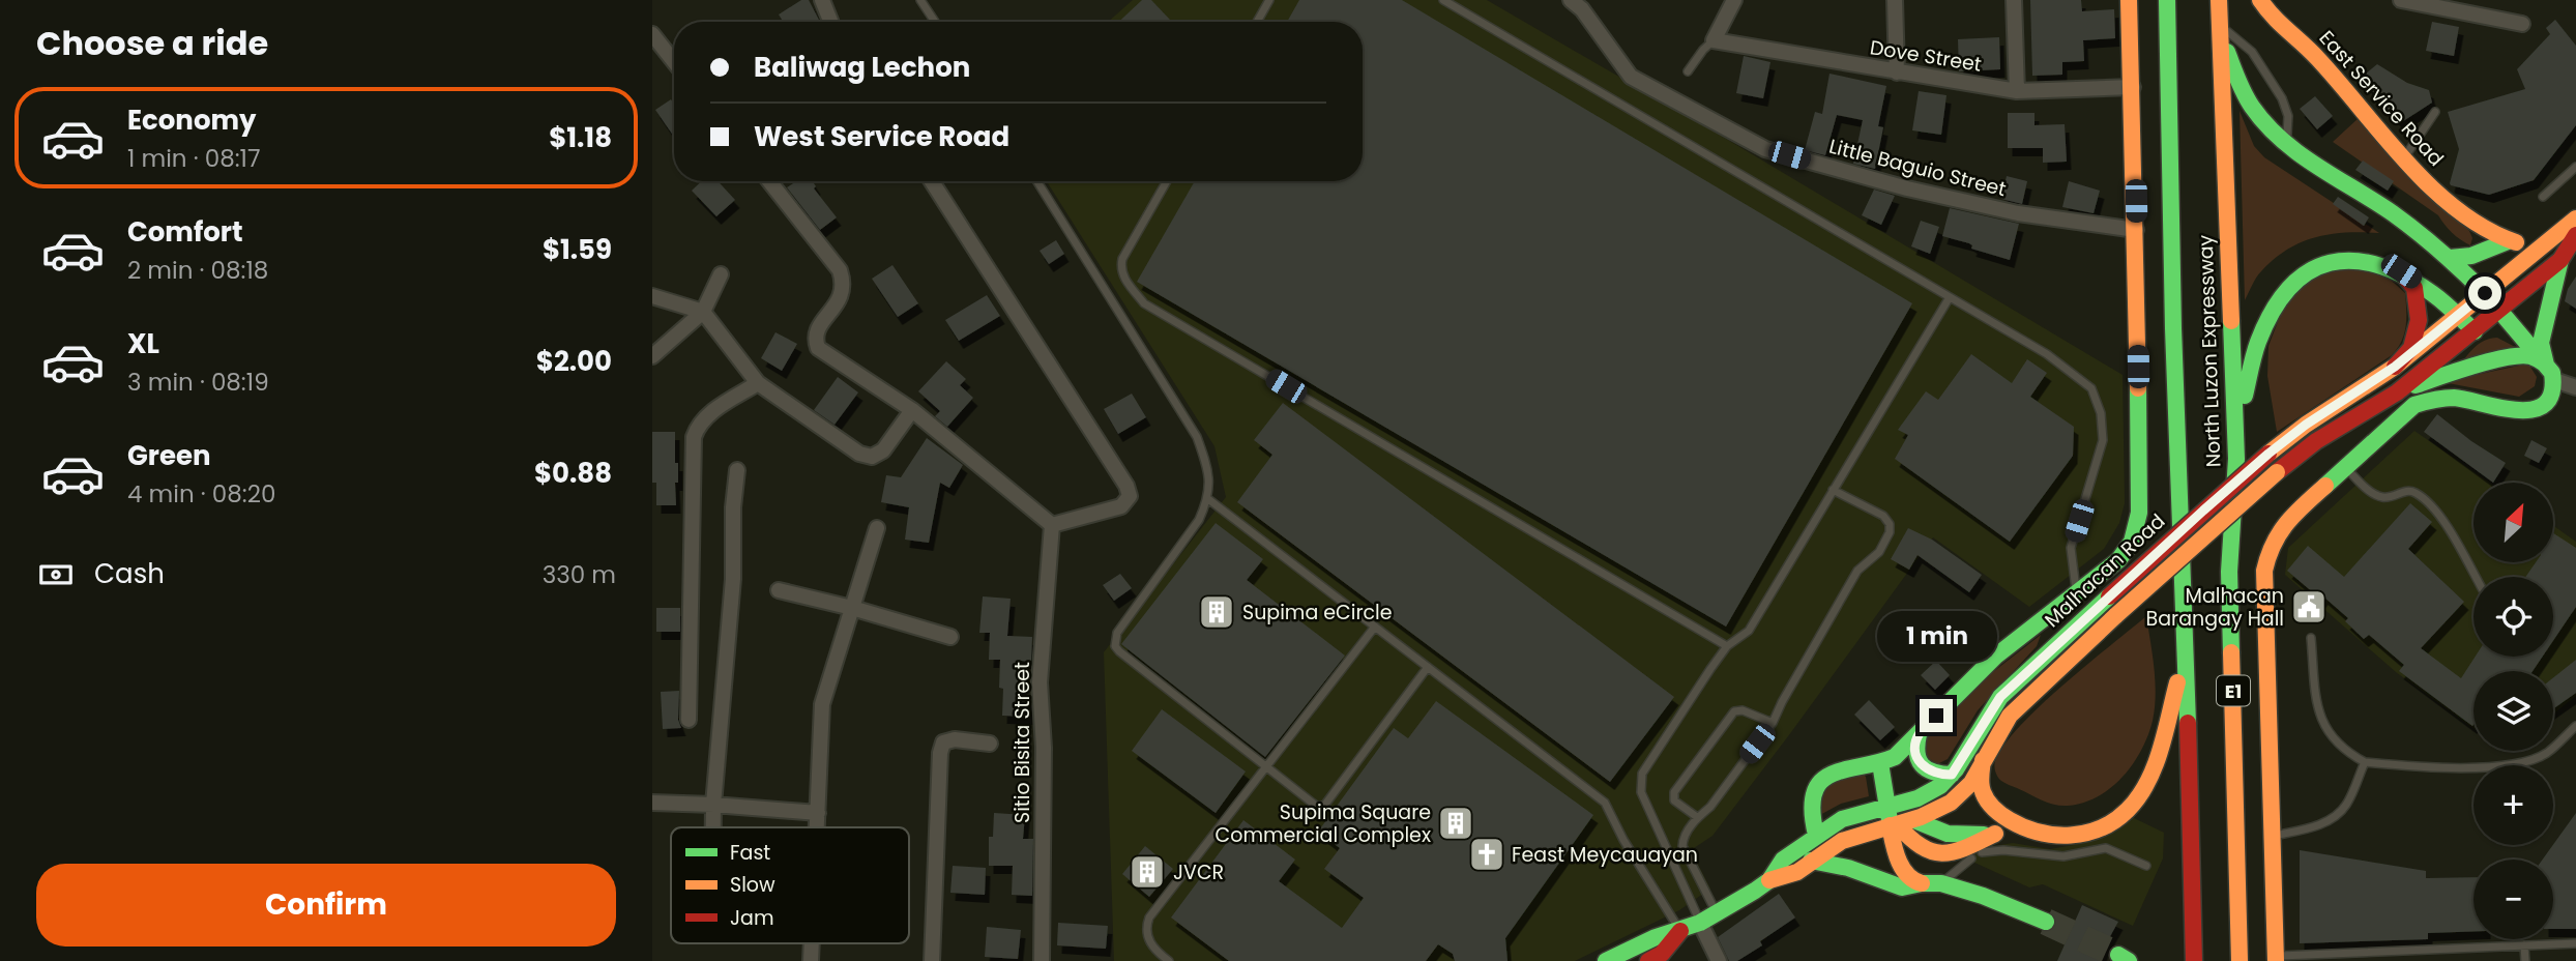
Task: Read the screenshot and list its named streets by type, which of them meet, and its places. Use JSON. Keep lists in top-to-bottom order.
{
  "streets": {
    "main road": [
      "East Service Road",
      "North Luzon Expressway",
      "Malhacan Road",
      "E1"
    ],
    "street": ["Dove Street", "Little Baguio Street", "Sitio Bisita Street"]
  },
  "crossings": [
    ["East Service Road", "Malhacan Road"]
  ],
  "places": {
    "public building": ["Malhacan Barangay Hall"],
    "building": ["Supima eCircle", "Supima Square Commercial Complex", "JVCR"],
    "church": ["Feast Meycauayan"]
  },
  "legend": ["Fast", "Slow", "Jam"],
  "north": "top right",
  "page": {
    "heading": "Choose a ride",
    "banner": ["Baliwag Lechon", "West Service Road"],
    "list": [
      {
        "name": "Economy",
        "note": "1 min · 08:17",
        "value": "$1.18"
      },
      {
        "name": "Comfort",
        "note": "2 min · 08:18",
        "value": "$1.59"
      },
      {
        "name": "XL",
        "note": "3 min · 08:19",
        "value": "$2.00"
      },
      {
        "name": "Green",
        "note": "4 min · 08:20",
        "value": "$0.88"
      }
    ],
    "map_buttons": ["+", "−"],
    "pay": ["Cash", "330 m"],
    "bubble": "1 min",
    "buttons": "Confirm"
  }
}
